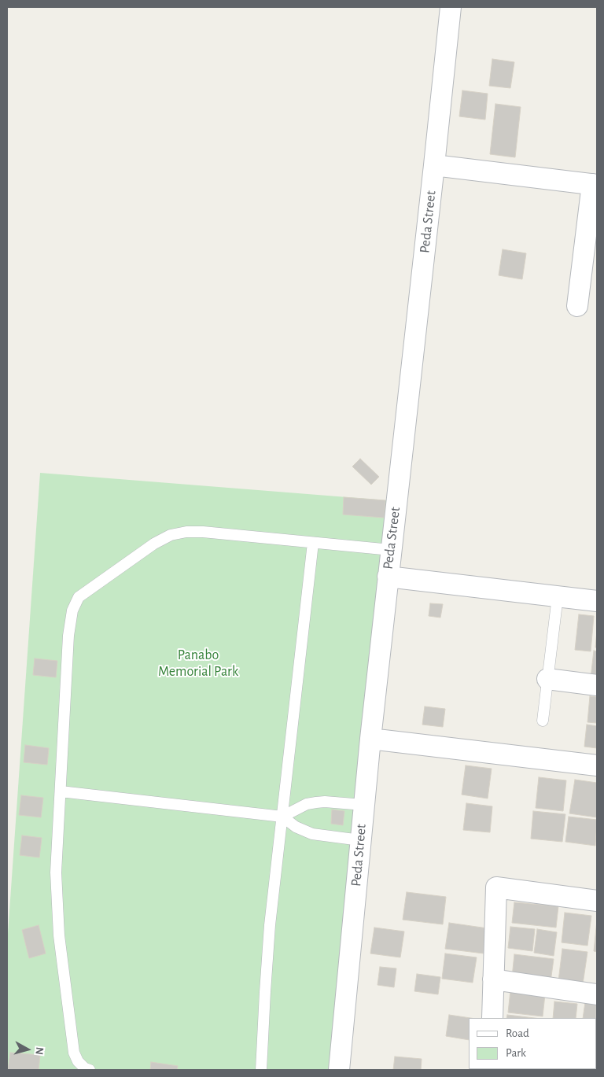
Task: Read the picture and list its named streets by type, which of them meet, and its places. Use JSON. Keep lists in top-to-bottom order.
{
  "streets": {
    "street": ["Peda Street"]
  },
  "parks": ["Panabo Memorial Park"],
  "legend": ["Road", "Park"],
  "north": "right"
}
